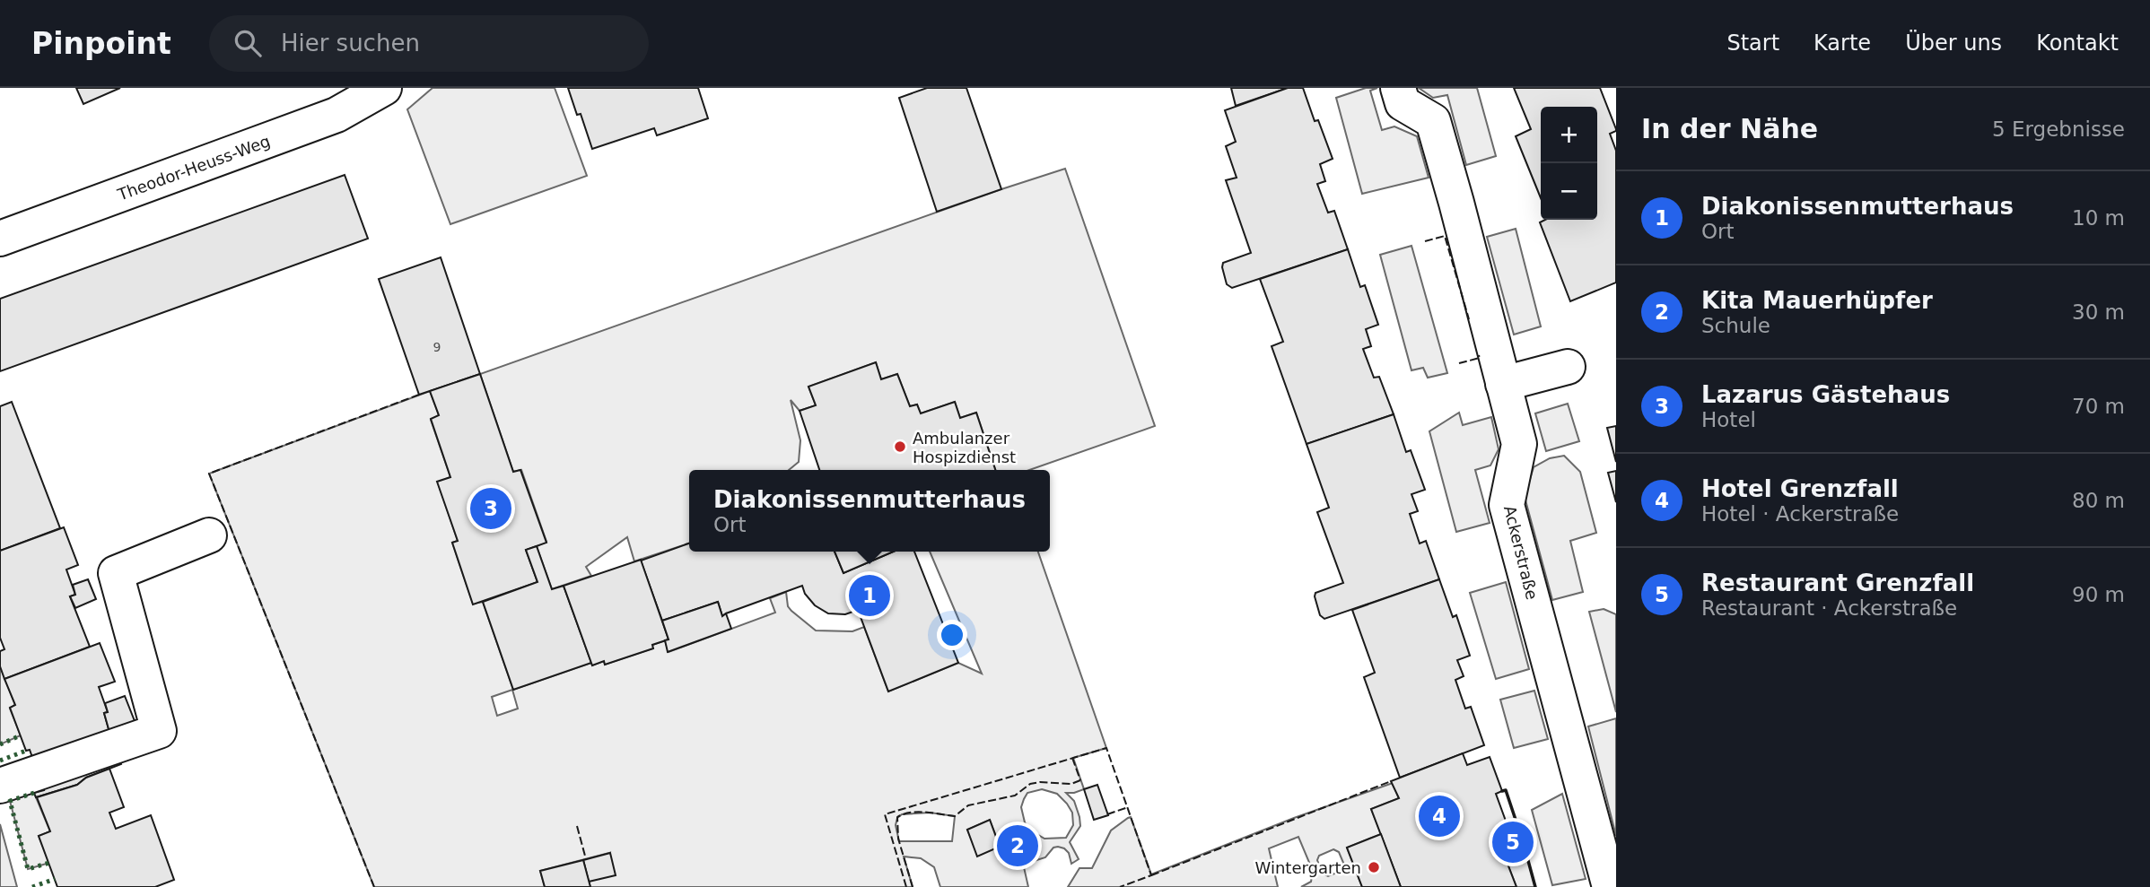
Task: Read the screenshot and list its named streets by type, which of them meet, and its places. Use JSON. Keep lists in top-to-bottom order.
{
  "streets": {
    "street": ["Theodor-Heuss-Weg", "Ackerstraße"]
  },
  "places": ["Ambulanzer Hospizdienst", "Wintergarten"],
  "house_numbers": ["9"],
  "page": {
    "header": "Pinpoint",
    "search": "Hier suchen",
    "nav": [
      "Start",
      "Karte",
      "Über uns",
      "Kontakt"
    ],
    "heading": ["In der Nähe", "5 Ergebnisse"],
    "map_buttons": ["+", "−"],
    "list": [
      {
        "mark": "1",
        "name": "Diakonissenmutterhaus",
        "note": "Ort",
        "value": "10 m"
      },
      {
        "mark": "2",
        "name": "Kita Mauerhüpfer",
        "note": "Schule",
        "value": "30 m"
      },
      {
        "mark": "3",
        "name": "Lazarus Gästehaus",
        "note": "Hotel",
        "value": "70 m"
      },
      {
        "mark": "4",
        "name": "Hotel Grenzfall",
        "note": "Hotel · Ackerstraße",
        "value": "80 m"
      },
      {
        "mark": "5",
        "name": "Restaurant Grenzfall",
        "note": "Restaurant · Ackerstraße",
        "value": "90 m"
      }
    ],
    "popup": ["Diakonissenmutterhaus", "Ort"],
    "pins": [
      "3",
      "1",
      "4",
      "5",
      "2"
    ]
  }
}
